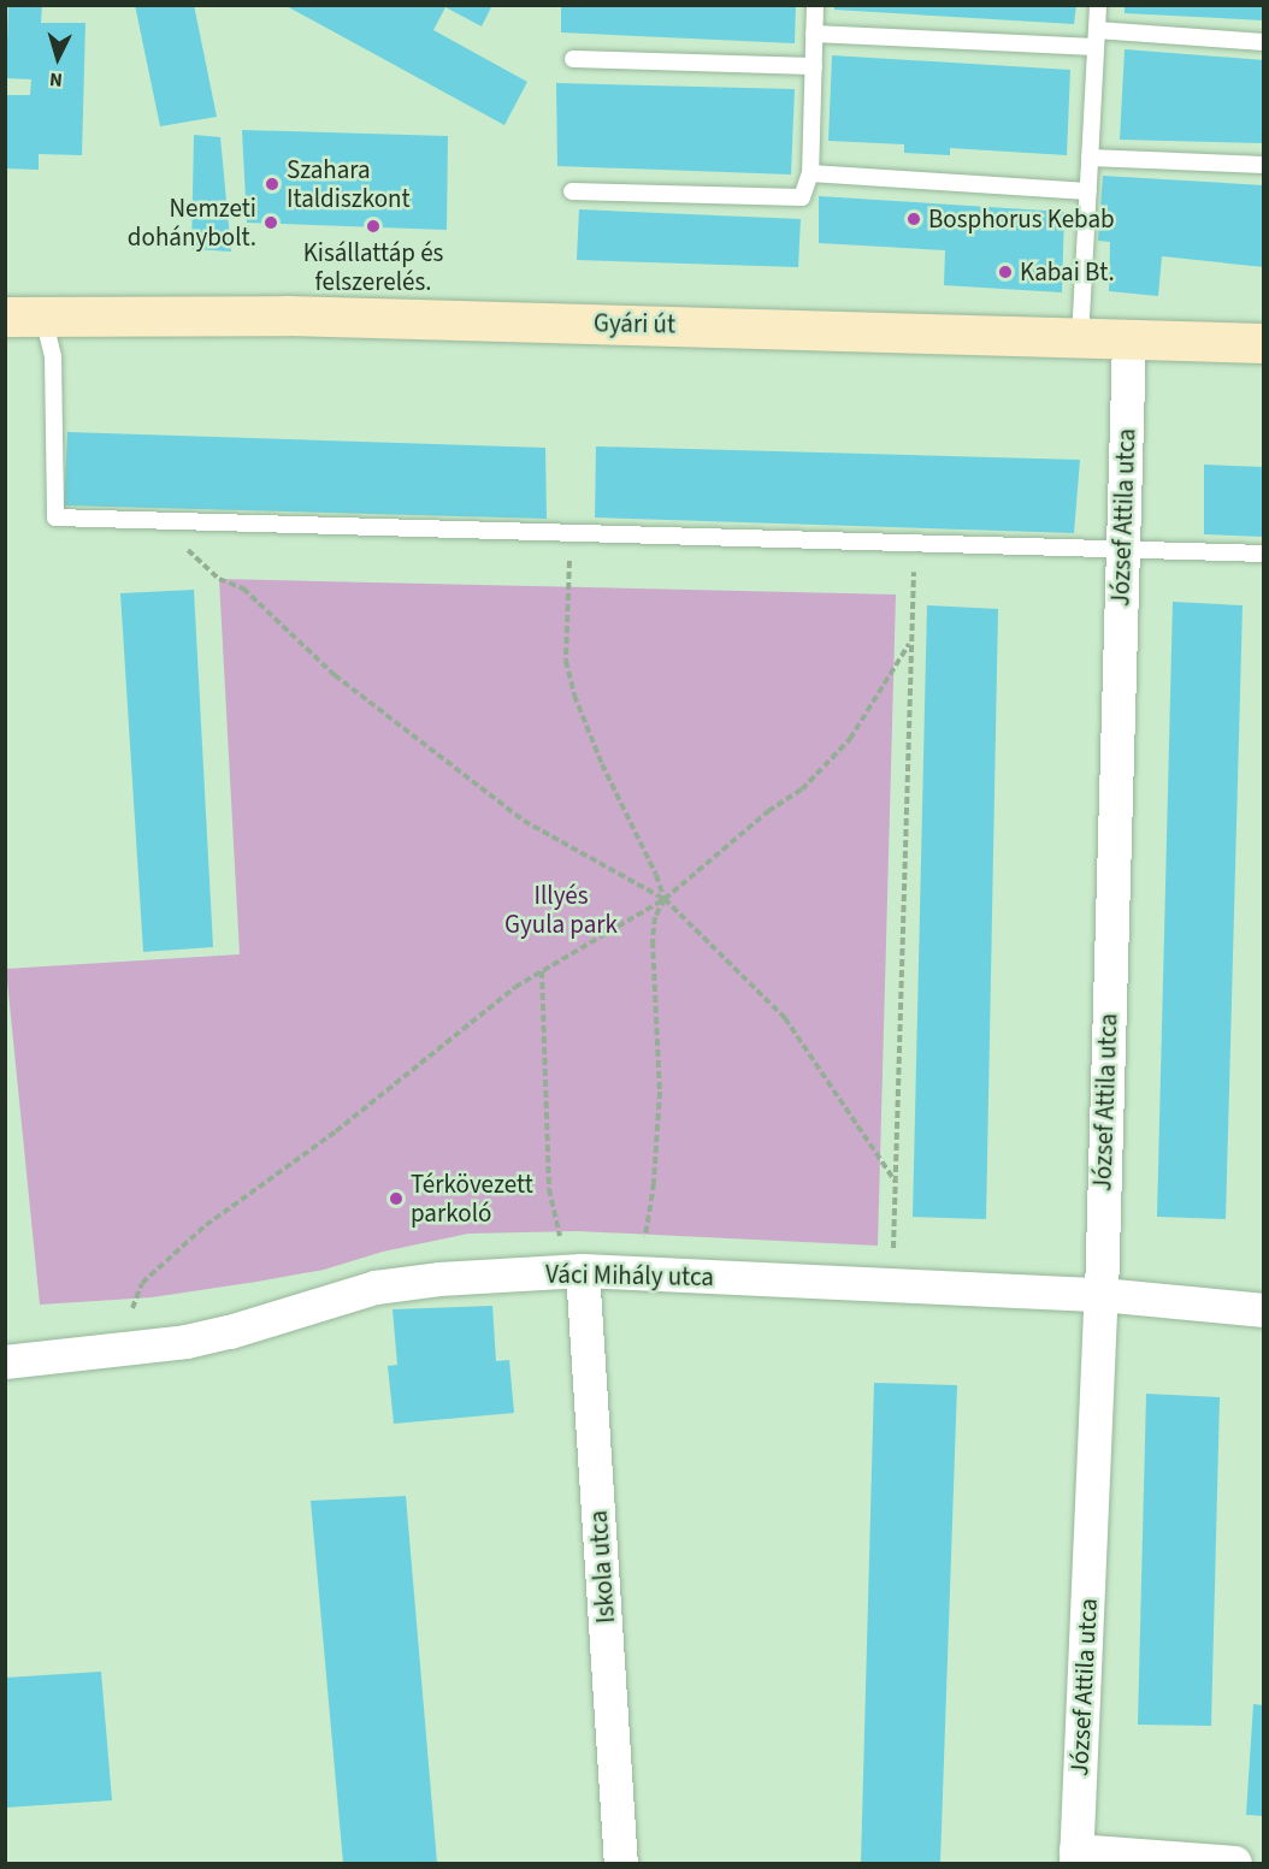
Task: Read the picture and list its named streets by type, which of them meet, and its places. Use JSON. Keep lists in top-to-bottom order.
{
  "streets": {
    "street": [
      "Gyári út",
      "József Attila utca",
      "Váci Mihály utca",
      "Iskola utca"
    ]
  },
  "crossings": [
    ["Gyári út", "József Attila utca"],
    ["József Attila utca", "Váci Mihály utca"],
    ["Váci Mihály utca", "Iskola utca"]
  ],
  "parks": ["Illyés Gyula park"],
  "places": [
    "Szahara Italdiszkont",
    "Bosphorus Kebab",
    "Nemzeti dohánybolt.",
    "Kisállattáp és felszerelés.",
    "Kabai Bt.",
    "Térkövezett parkoló"
  ],
  "north": "bottom"
}
